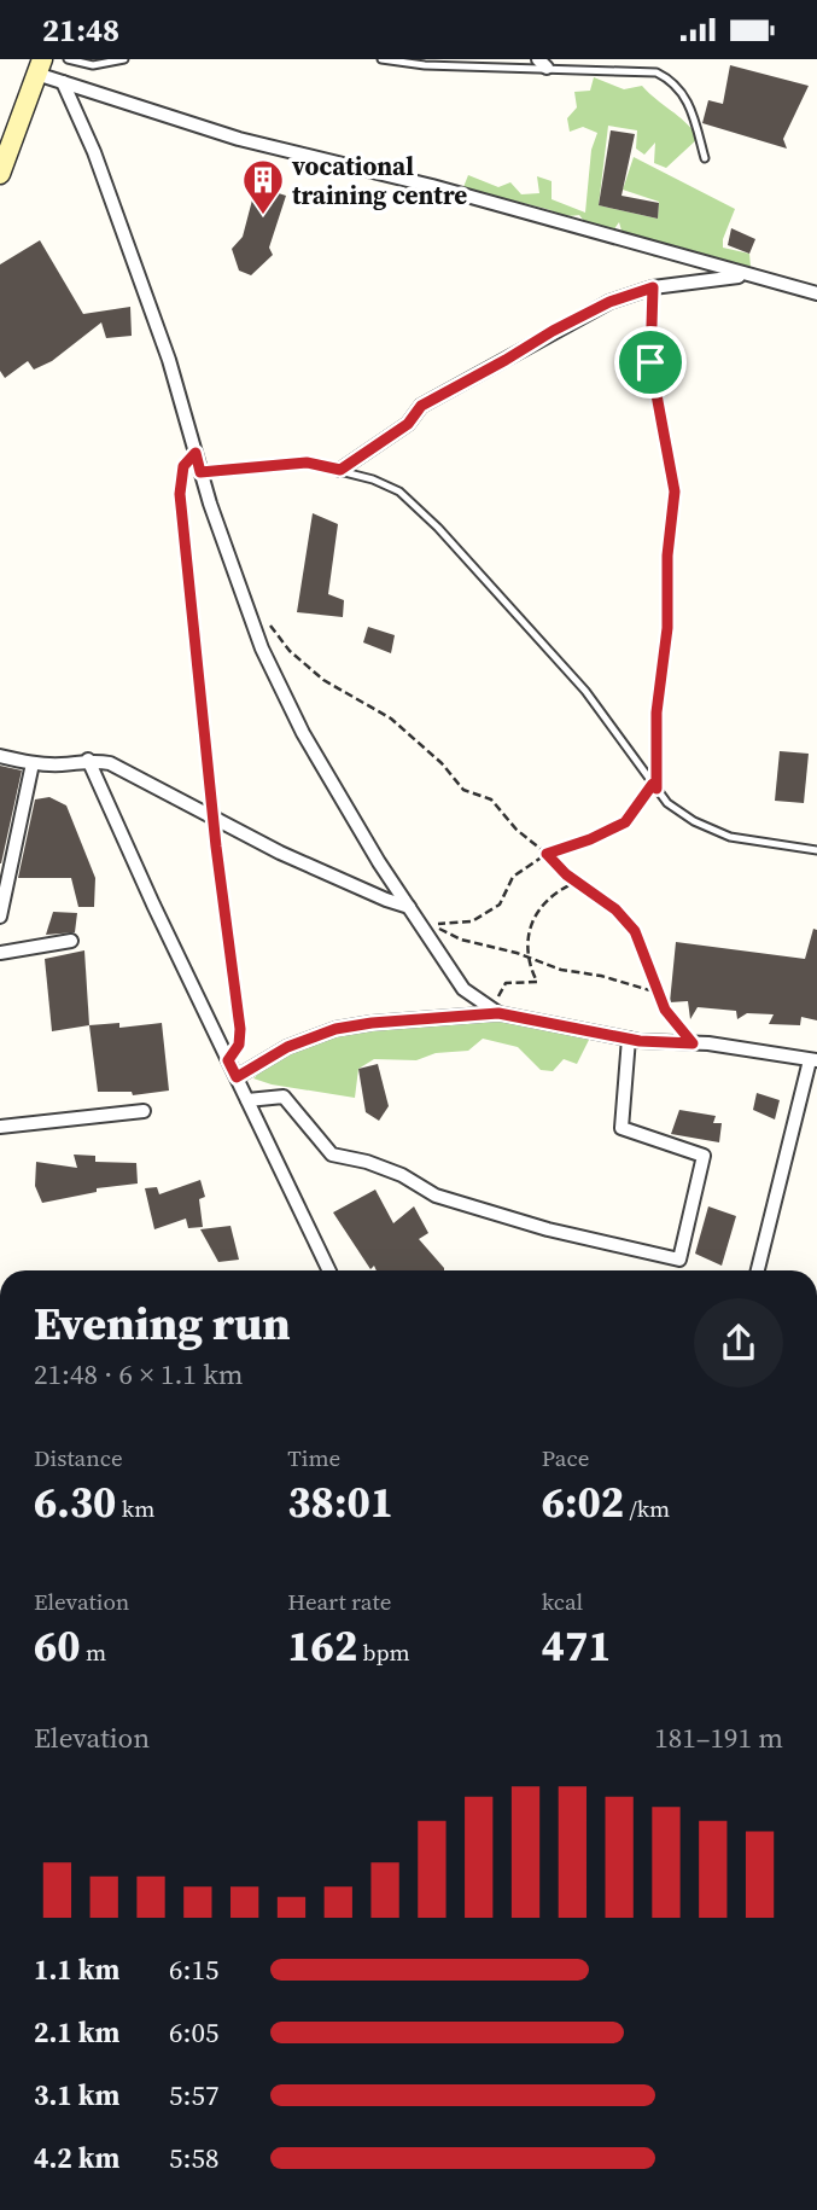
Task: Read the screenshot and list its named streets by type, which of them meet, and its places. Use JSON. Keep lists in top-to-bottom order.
{
  "places": {
    "building": ["vocational training centre"]
  },
  "page": {
    "status": "21:48",
    "heading": ["Evening run", "21:48 · 6 × 1.1 km"],
    "stats": [
      ["Distance", "6.30 km"],
      ["Time", "38:01"],
      ["Pace", "6:02 /km"],
      ["Elevation", "60 m"],
      ["Heart rate", "162 bpm"],
      ["kcal", "471"]
    ],
    "chart": ["Elevation", "181–191 m"],
    "list": [
      {
        "name": "1.1 km",
        "note": "6:15"
      },
      {
        "name": "2.1 km",
        "note": "6:05"
      },
      {
        "name": "3.1 km",
        "note": "5:57"
      },
      {
        "name": "4.2 km",
        "note": "5:58"
      }
    ]
  }
}
